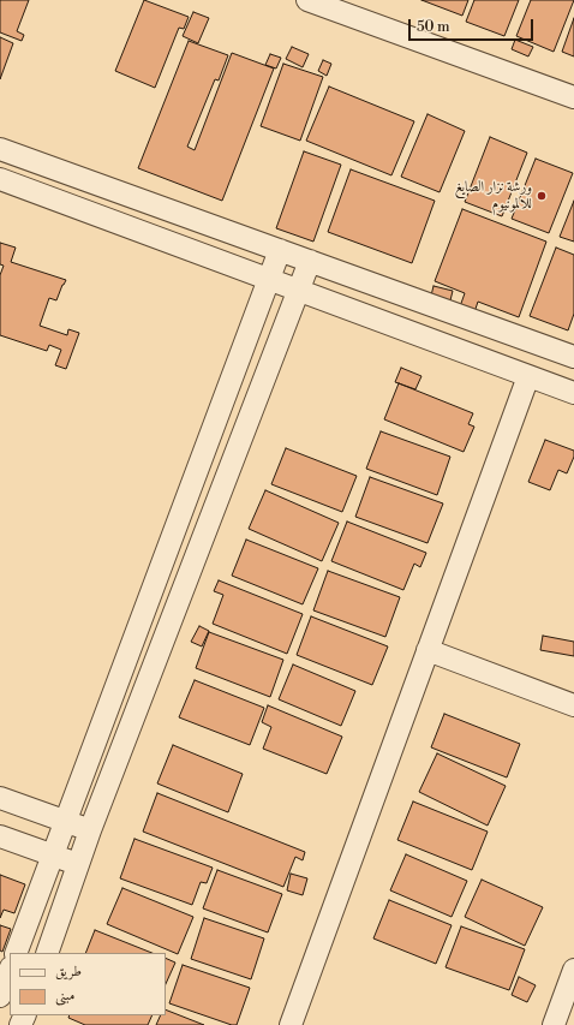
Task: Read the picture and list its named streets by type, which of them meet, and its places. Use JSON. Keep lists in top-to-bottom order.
{
  "places": ["ورشة نزار الصايغ للالمونيوم"],
  "legend": ["طريق", "مبنى"],
  "scale_bar": "50 m"
}
